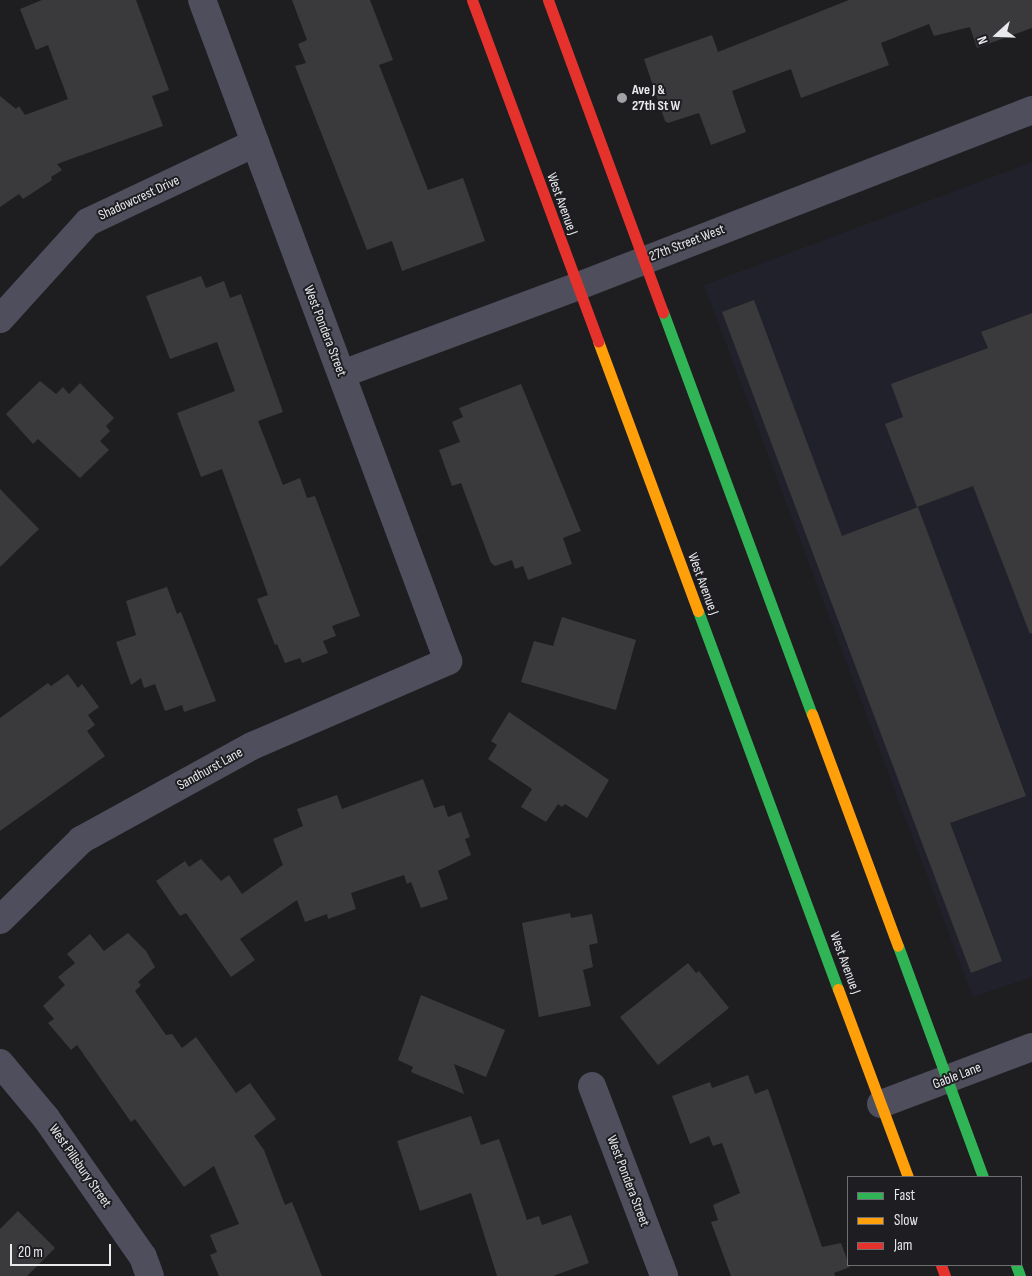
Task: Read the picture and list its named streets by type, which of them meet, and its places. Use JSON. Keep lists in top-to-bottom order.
{
  "streets": {
    "main road": ["West Avenue J"],
    "street": [
      "Shadowcrest Drive",
      "27th Street West",
      "West Pondera Street",
      "Sandhurst Lane",
      "Gable Lane",
      "West Pillsbury Street"
    ]
  },
  "crossings": [
    ["Shadowcrest Drive", "West Pondera Street"],
    ["West Avenue J", "27th Street West"],
    ["West Avenue J", "Gable Lane"],
    ["27th Street West", "West Pondera Street"],
    ["West Pondera Street", "Sandhurst Lane"]
  ],
  "places": ["Ave J & 27th St W"],
  "legend": ["Fast", "Slow", "Jam"],
  "scale_bar": "20 m",
  "north": "left"
}
